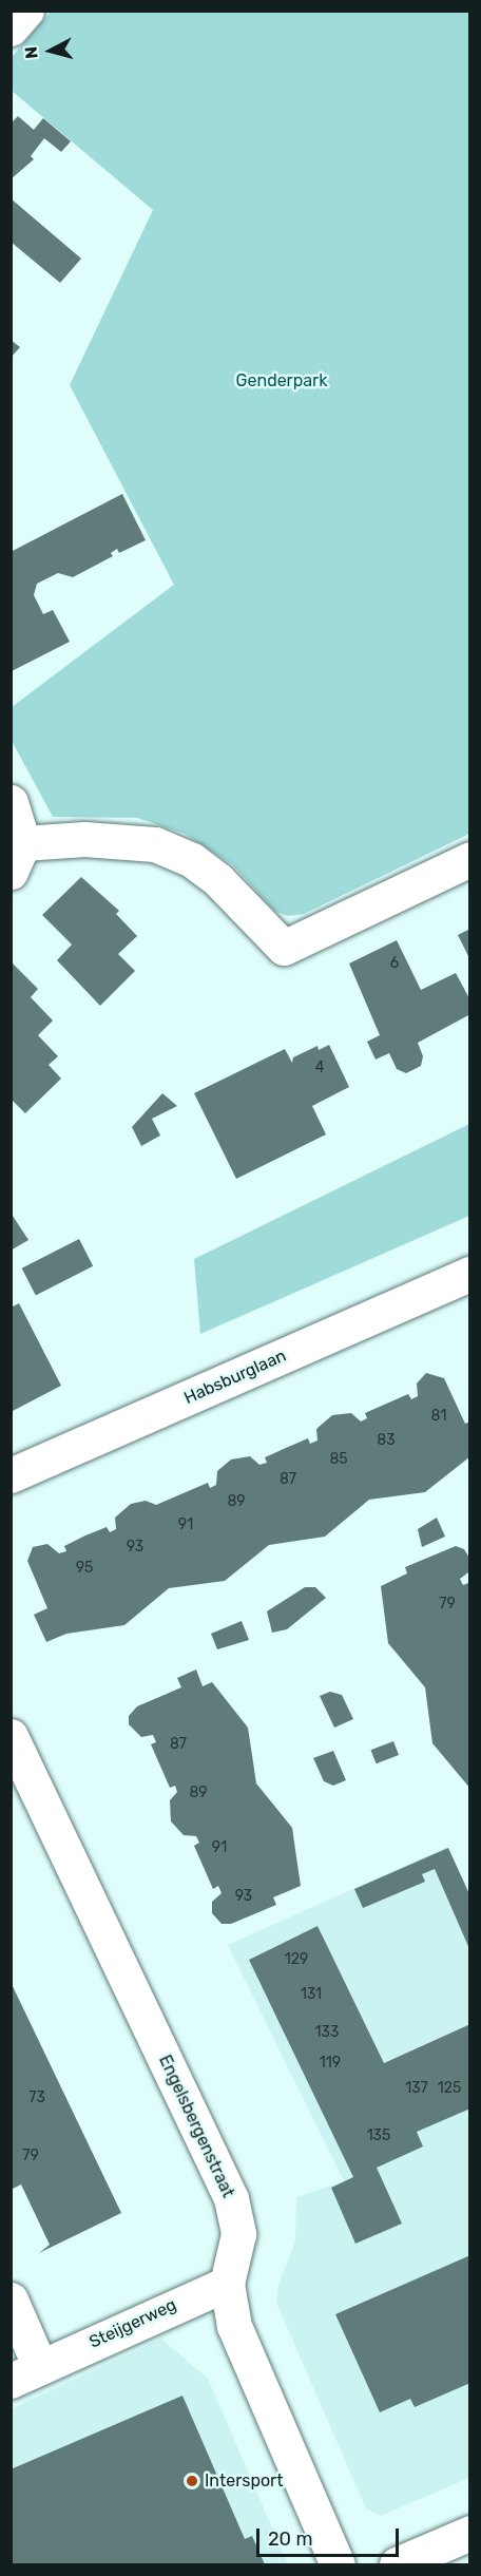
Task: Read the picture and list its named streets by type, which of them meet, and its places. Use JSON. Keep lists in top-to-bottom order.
{
  "streets": {
    "street": ["Habsburglaan", "Engelsbergenstraat", "Steijgerweg"]
  },
  "crossings": [
    ["Engelsbergenstraat", "Steijgerweg"]
  ],
  "parks": ["Genderpark"],
  "places": ["Intersport"],
  "house_numbers": [
    "6",
    "4",
    "81",
    "83",
    "85",
    "87",
    "89",
    "91",
    "93",
    "95",
    "79",
    "87",
    "89",
    "91",
    "93",
    "129",
    "131",
    "133",
    "119",
    "137",
    "125",
    "73",
    "135",
    "79"
  ],
  "scale_bar": "20 m",
  "north": "left"
}
